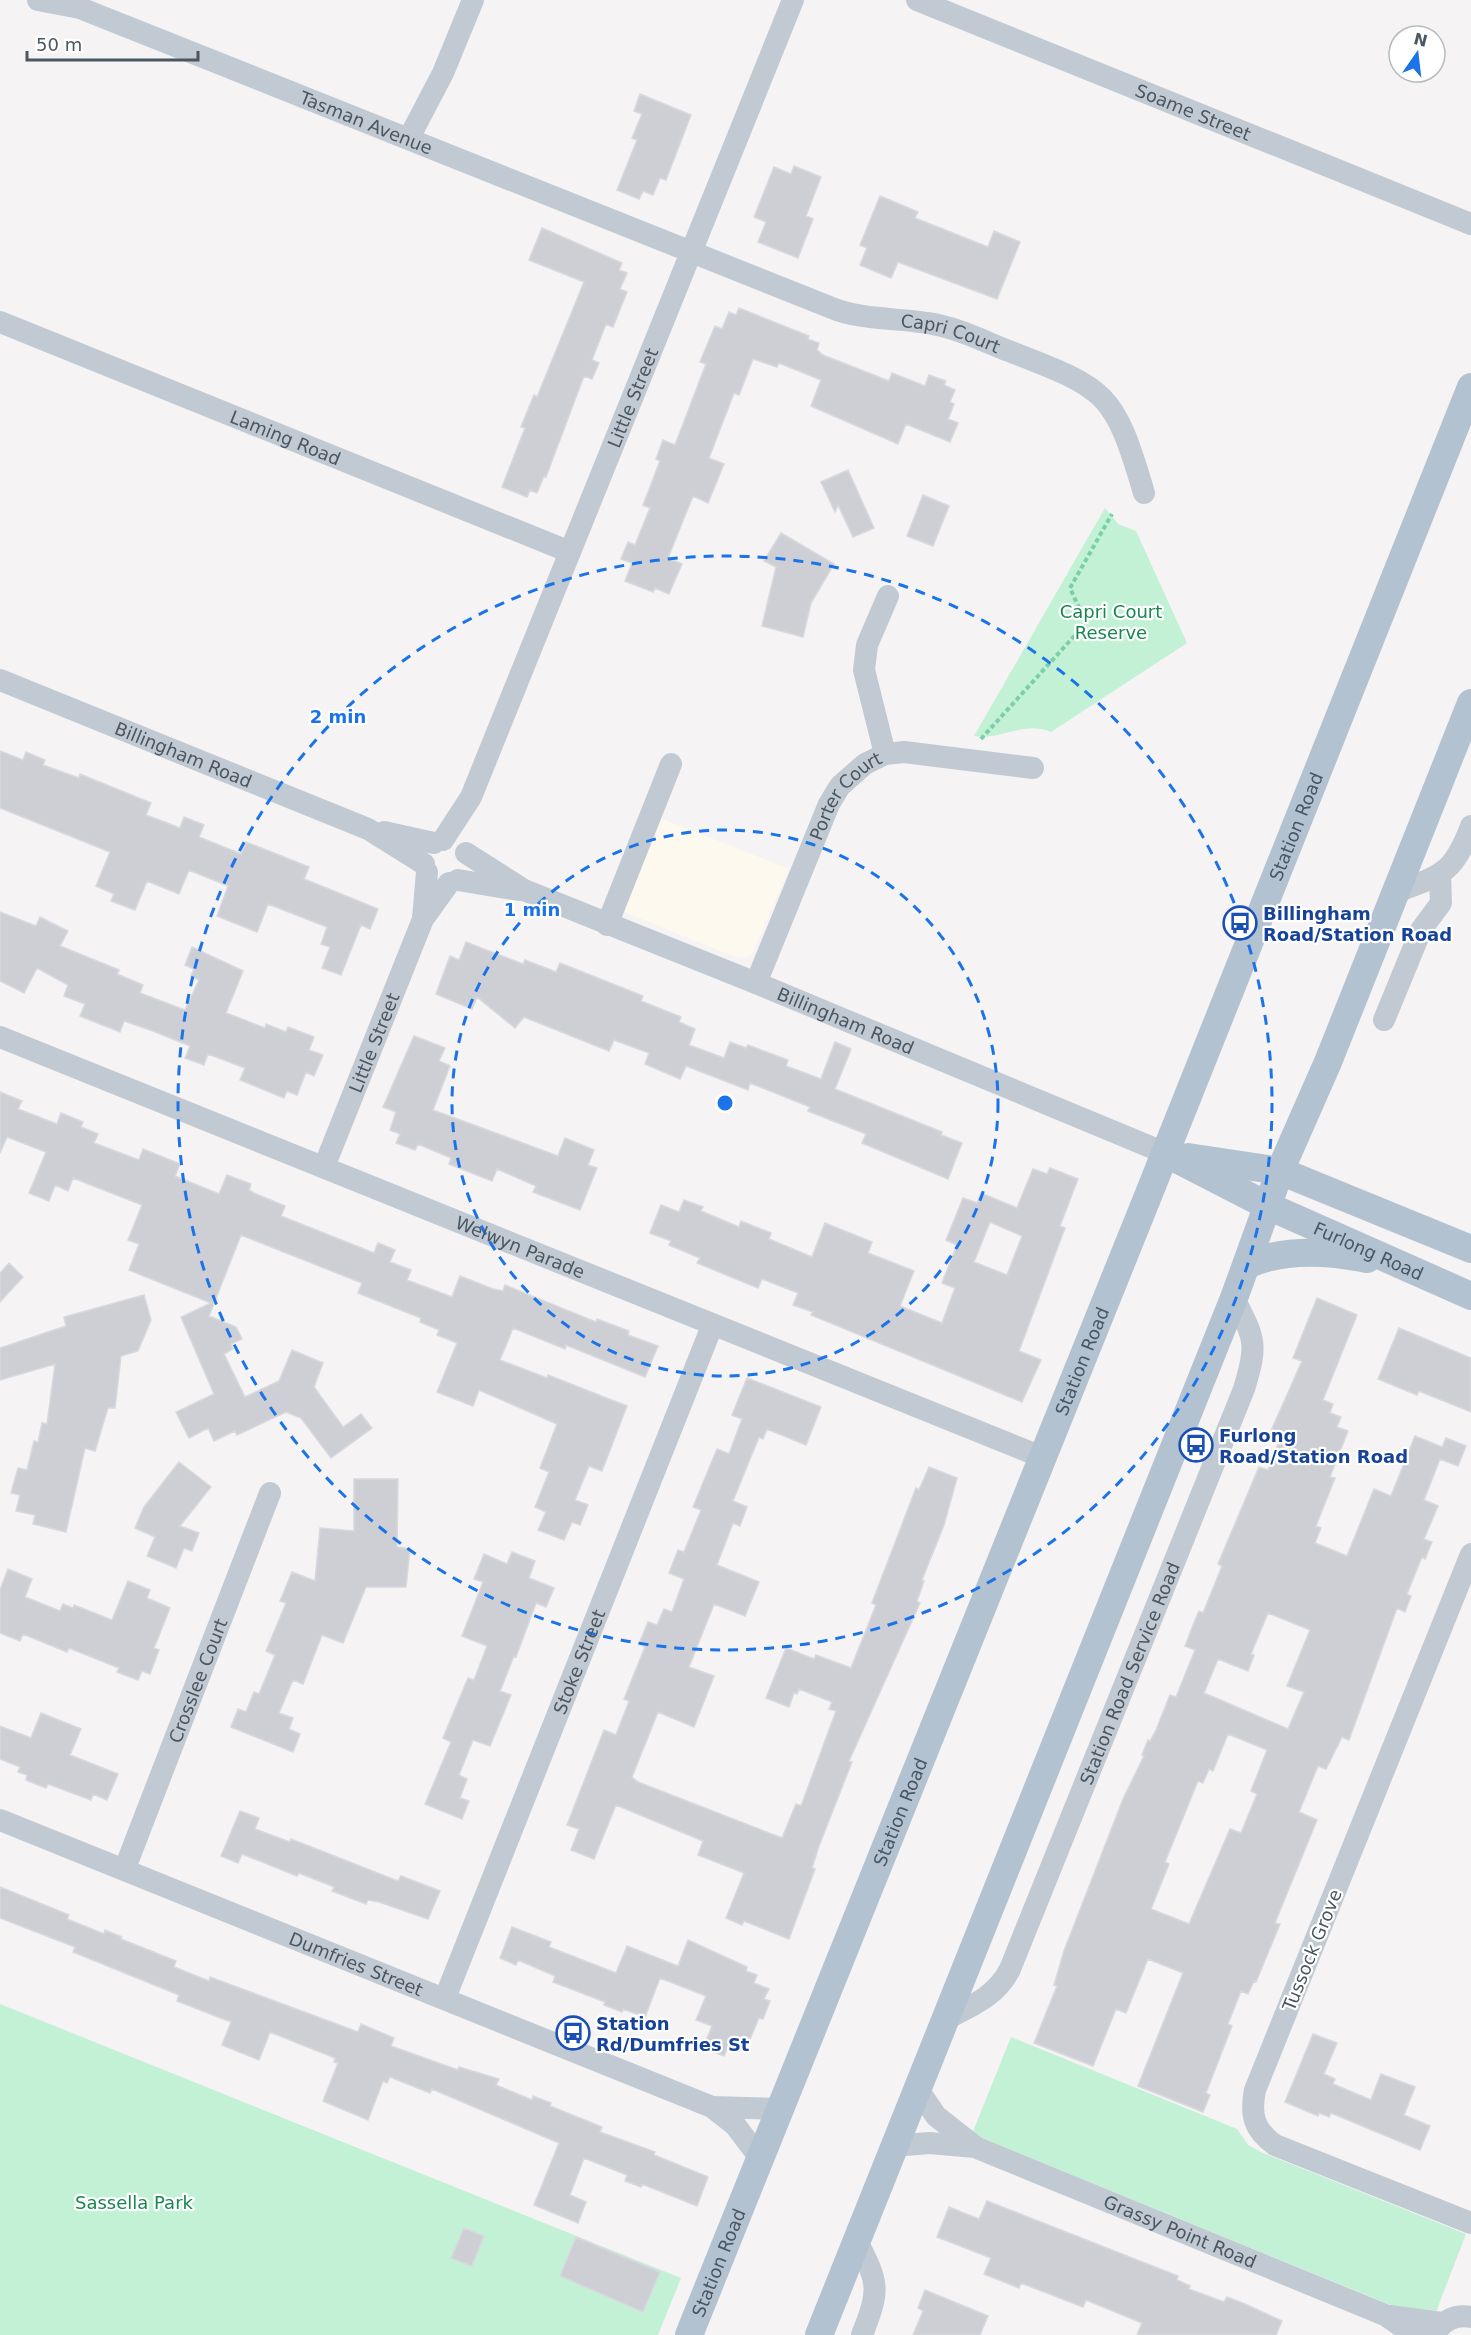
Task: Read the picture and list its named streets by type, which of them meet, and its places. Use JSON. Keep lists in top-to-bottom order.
{
  "streets": {
    "main road": ["Station Road", "Furlong Road"],
    "street": [
      "Soame Street",
      "Tasman Avenue",
      "Capri Court",
      "Little Street",
      "Laming Road",
      "Billingham Road",
      "Porter Court",
      "Welwyn Parade",
      "Stoke Street",
      "Station Road Service Road",
      "Crosslee Court",
      "Tussock Grove",
      "Dumfries Street",
      "Grassy Point Road"
    ]
  },
  "crossings": [
    ["Tasman Avenue", "Capri Court"],
    ["Tasman Avenue", "Little Street"],
    ["Capri Court", "Little Street"],
    ["Little Street", "Laming Road"],
    ["Little Street", "Billingham Road"],
    ["Little Street", "Welwyn Parade"],
    ["Billingham Road", "Porter Court"],
    ["Billingham Road", "Station Road"],
    ["Billingham Road", "Furlong Road"],
    ["Station Road", "Welwyn Parade"],
    ["Station Road", "Furlong Road"],
    ["Station Road", "Dumfries Street"],
    ["Welwyn Parade", "Stoke Street"],
    ["Stoke Street", "Dumfries Street"],
    ["Crosslee Court", "Dumfries Street"]
  ],
  "parks": ["Capri Court Reserve", "Sassella Park"],
  "places": {
    "bus stop": ["Billingham Road/Station Road", "Furlong Road/Station Road", "Station Rd/Dumfries St"]
  },
  "scale_bar": "50 m",
  "north": "top",
  "rings": ["2 min", "1 min"]
}
